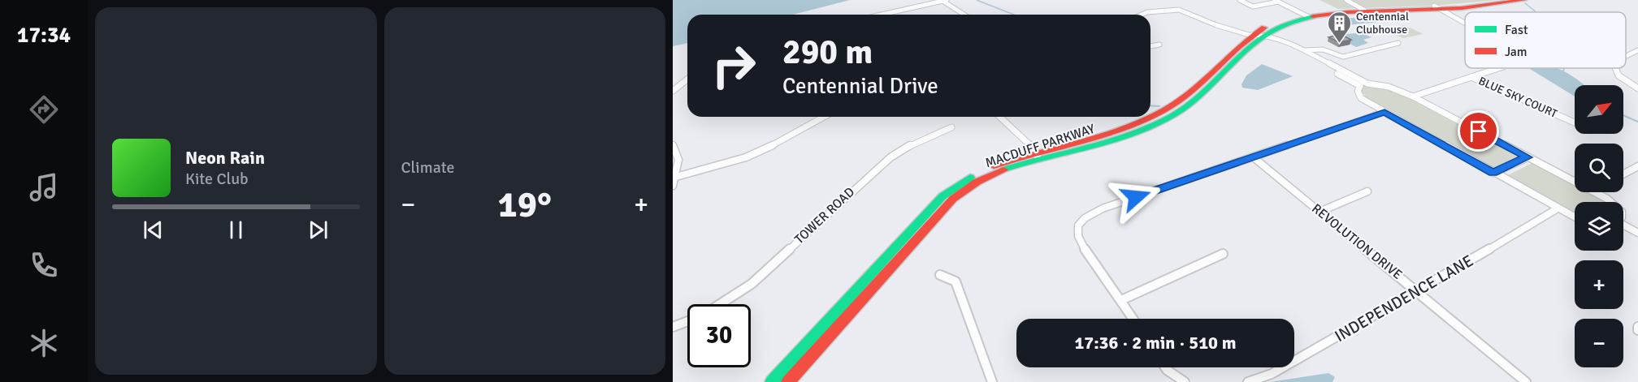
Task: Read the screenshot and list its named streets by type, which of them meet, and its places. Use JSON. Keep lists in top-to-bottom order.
{
  "streets": {
    "street": [
      "BLUE SKY COURT",
      "MACDUFF PARKWAY",
      "TOWER ROAD",
      "REVOLUTION DRIVE",
      "INDEPENDENCE LANE"
    ]
  },
  "crossings": [
    ["REVOLUTION DRIVE", "INDEPENDENCE LANE"]
  ],
  "places": {
    "building": ["Centennial Clubhouse"]
  },
  "legend": ["Fast", "Jam"],
  "north": "top right",
  "page": {
    "tabs": "17:34",
    "tile": "Climate",
    "turn": ["290 m", "Centennial Drive"],
    "map_buttons": ["+", "−"],
    "song": ["Neon Rain", "Kite Club"],
    "heat": ["−", "19°", "+"],
    "limit": "30",
    "trip": "17:36 · 2 min · 510 m"
  }
}
